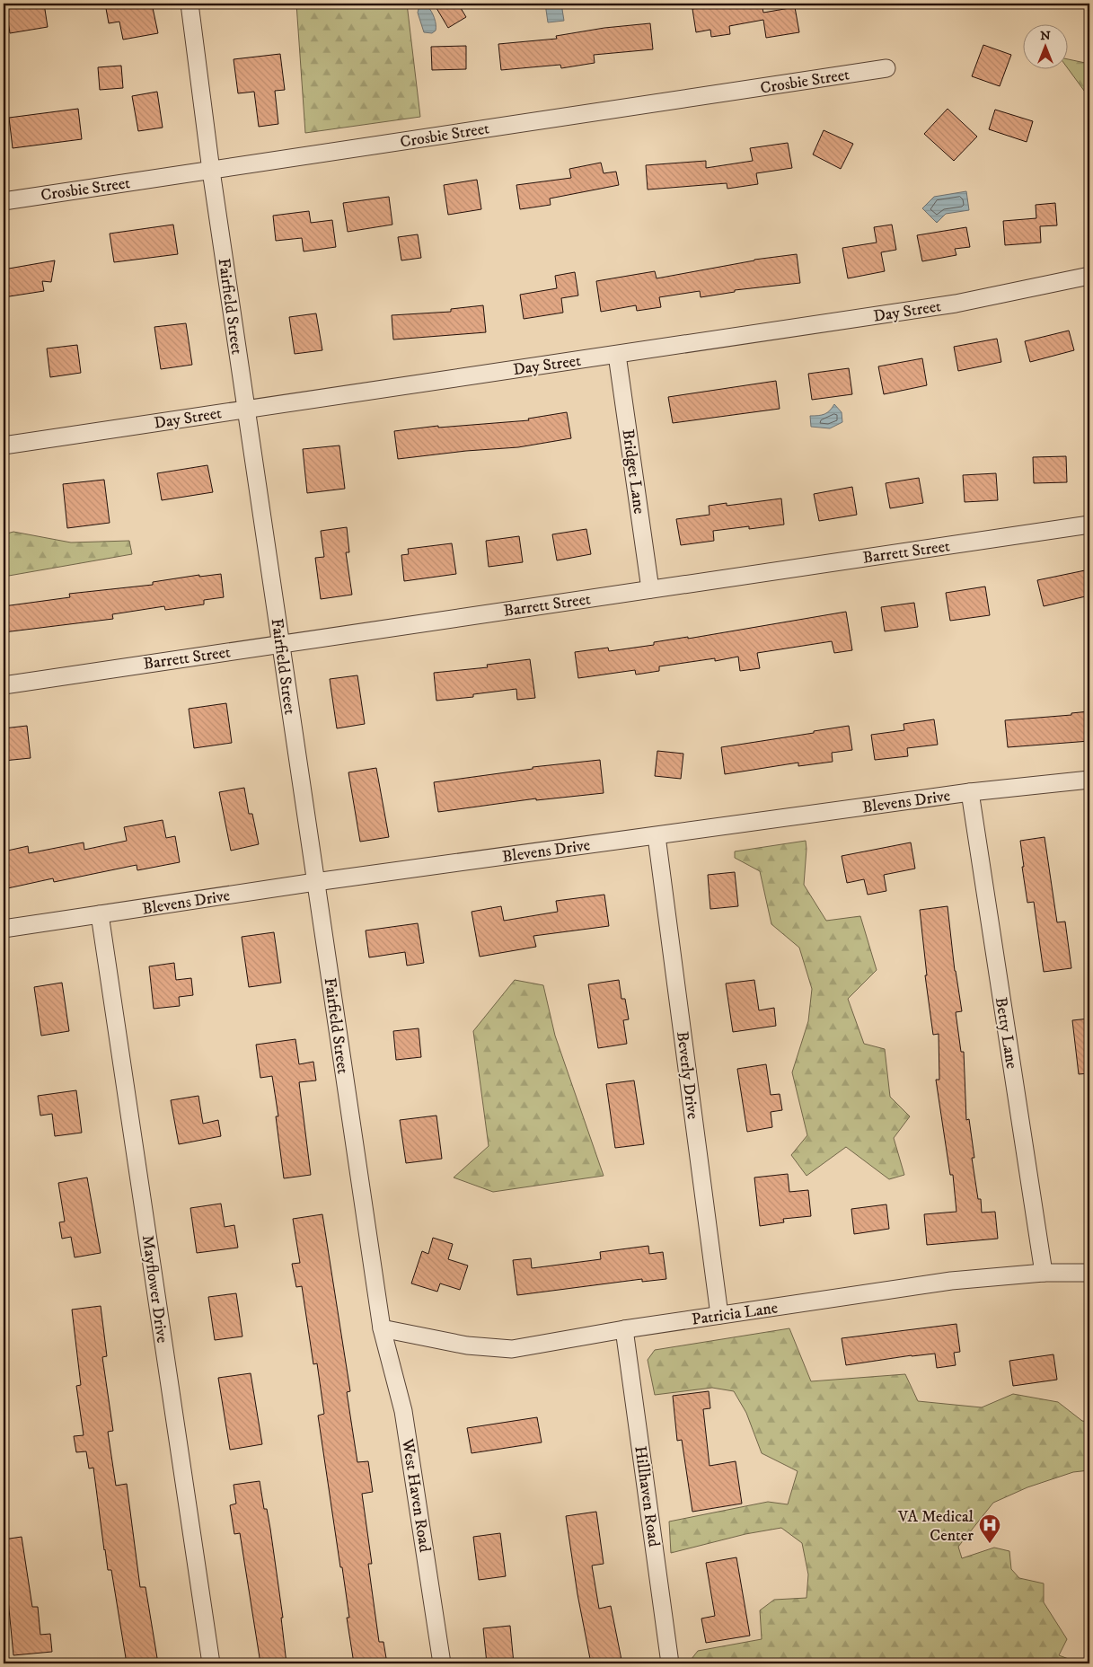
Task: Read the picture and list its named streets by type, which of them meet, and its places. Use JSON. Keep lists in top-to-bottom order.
{
  "streets": {
    "street": [
      "Crosbie Street",
      "Fairfield Street",
      "Day Street",
      "Bridget Lane",
      "Barrett Street",
      "Blevens Drive",
      "Betty Lane",
      "Beverly Drive",
      "Mayflower Drive",
      "Patricia Lane",
      "West Haven Road",
      "Hillhaven Road"
    ]
  },
  "crossings": [
    ["Crosbie Street", "Fairfield Street"],
    ["Fairfield Street", "Day Street"],
    ["Fairfield Street", "Barrett Street"],
    ["Fairfield Street", "Blevens Drive"],
    ["Fairfield Street", "Patricia Lane"],
    ["Fairfield Street", "West Haven Road"],
    ["Day Street", "Bridget Lane"],
    ["Bridget Lane", "Barrett Street"],
    ["Blevens Drive", "Betty Lane"],
    ["Blevens Drive", "Beverly Drive"],
    ["Blevens Drive", "Mayflower Drive"],
    ["Betty Lane", "Patricia Lane"],
    ["Beverly Drive", "Patricia Lane"],
    ["Patricia Lane", "West Haven Road"],
    ["Patricia Lane", "Hillhaven Road"]
  ],
  "places": {
    "hospital": ["VA Medical Center"]
  },
  "north": "top"
}
